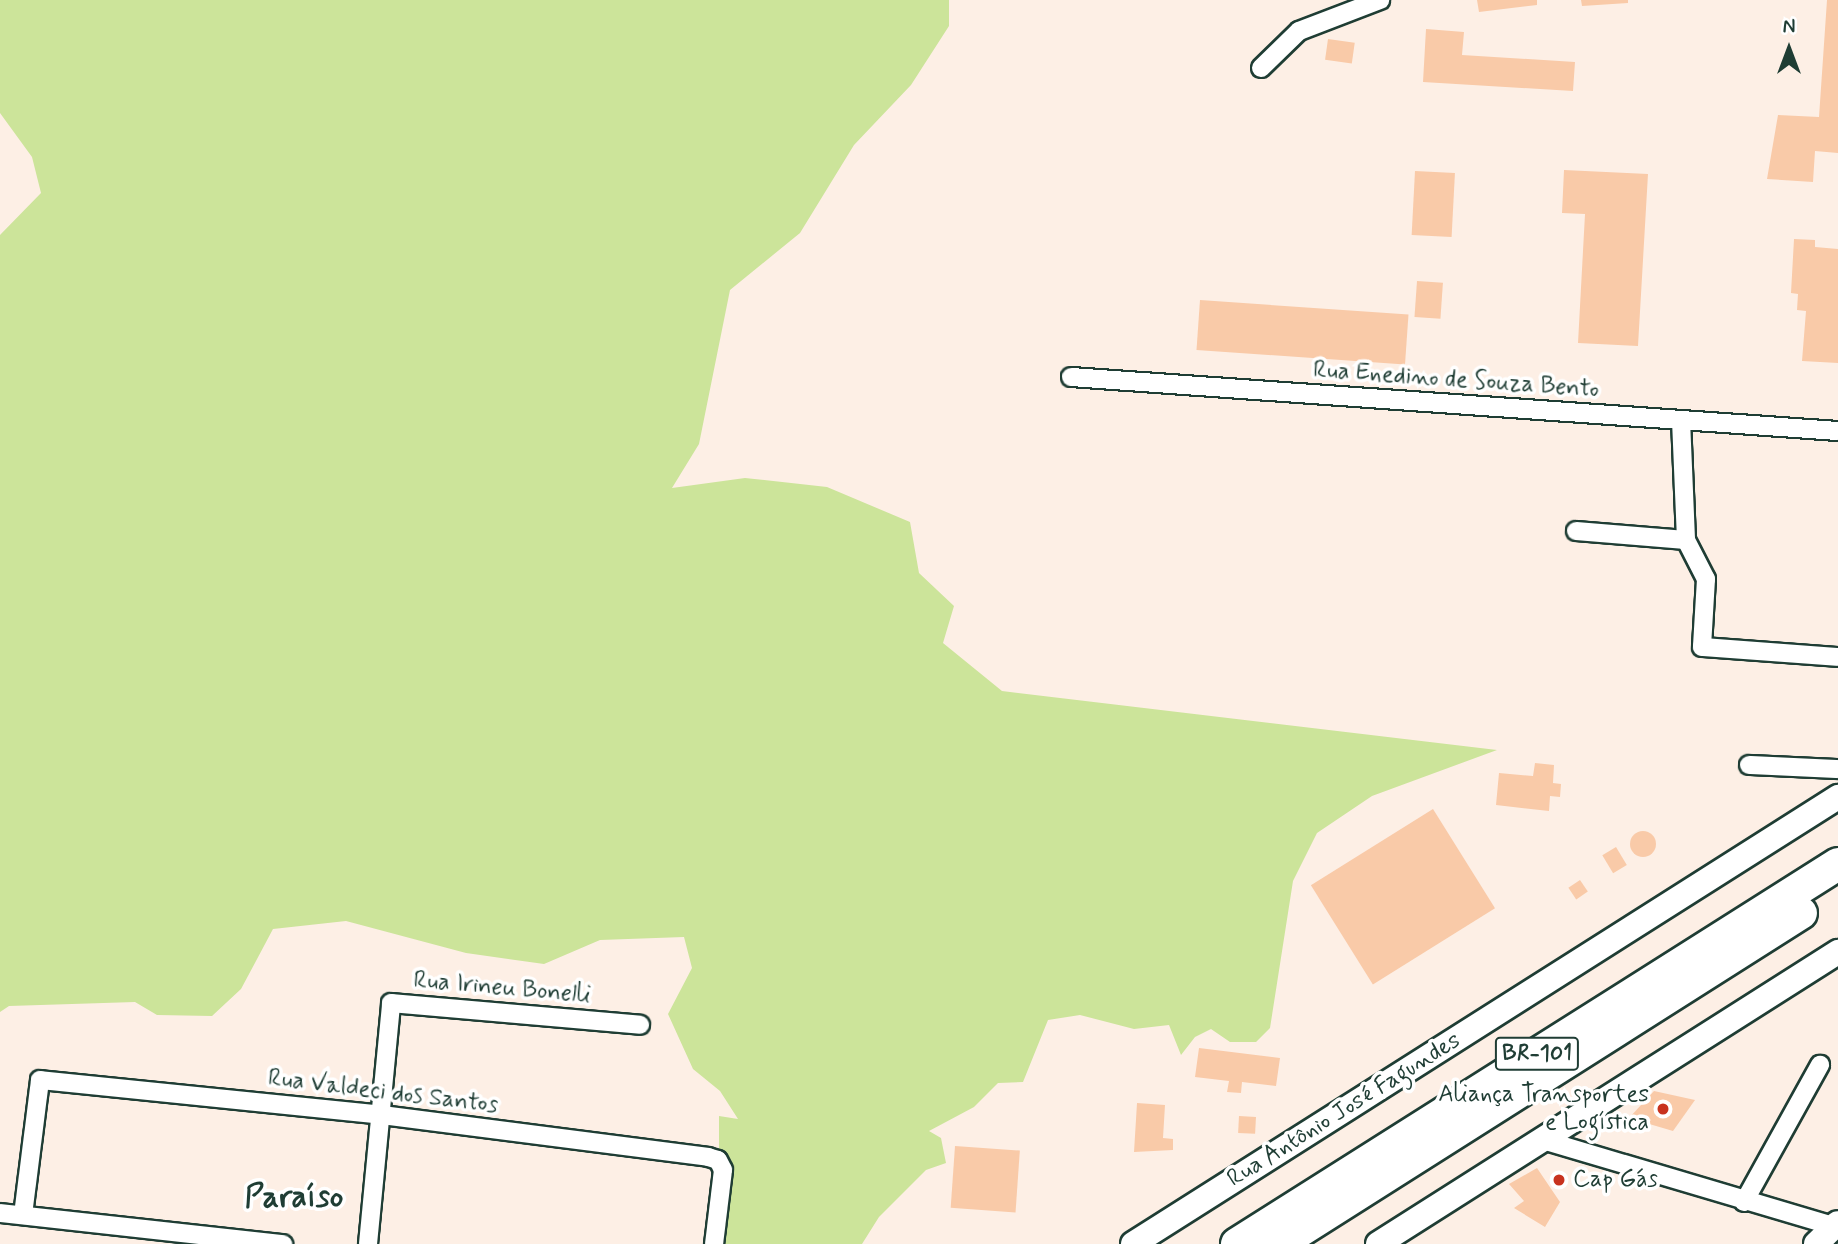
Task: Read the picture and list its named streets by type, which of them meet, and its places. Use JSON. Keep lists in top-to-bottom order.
{
  "streets": {
    "highway": ["BR-101"],
    "main road": ["Rua Antônio José Fagundes"],
    "street": ["Rua Enedino de Souza Bento", "Rua Irineu Bonelli", "Rua Valdeci dos Santos"]
  },
  "crossings": [
    ["Rua Irineu Bonelli", "Rua Valdeci dos Santos"]
  ],
  "districts": ["Paraíso"],
  "places": ["Aliança Transportes e Logística", "Cap Gás"],
  "north": "top"
}
